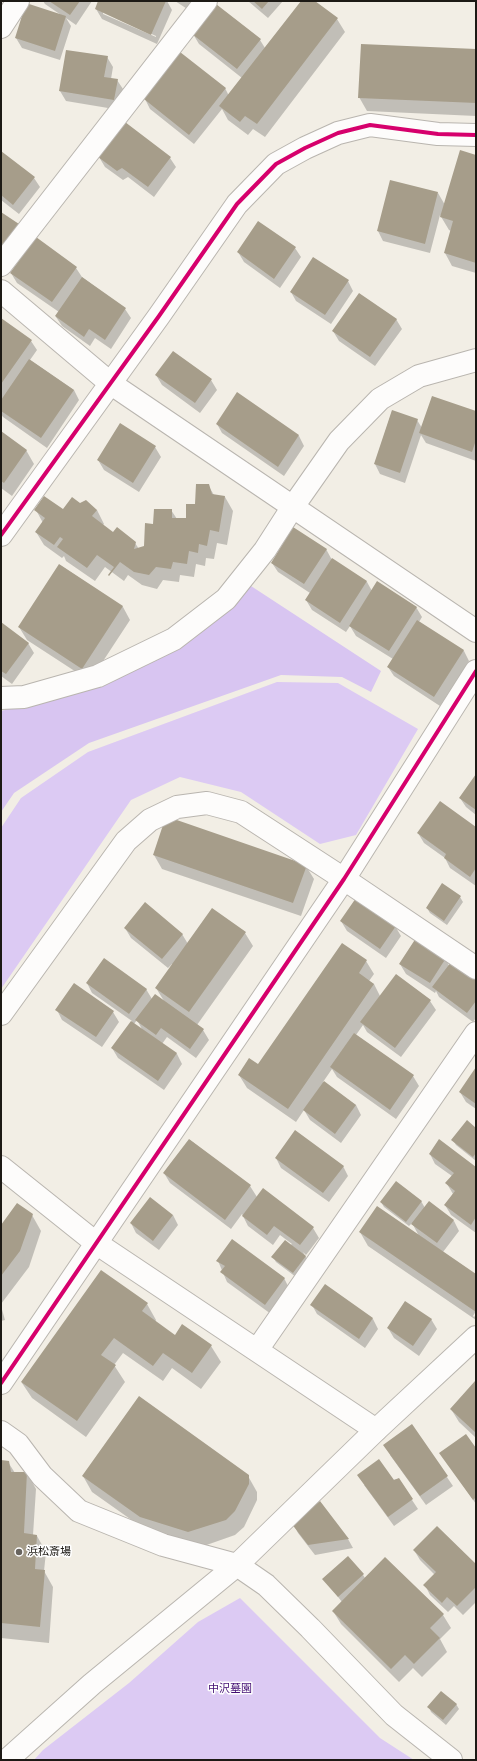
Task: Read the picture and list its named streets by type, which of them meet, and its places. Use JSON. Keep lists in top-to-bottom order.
{
  "parks": ["中沢墓園"],
  "places": ["浜松斎場"]
}
